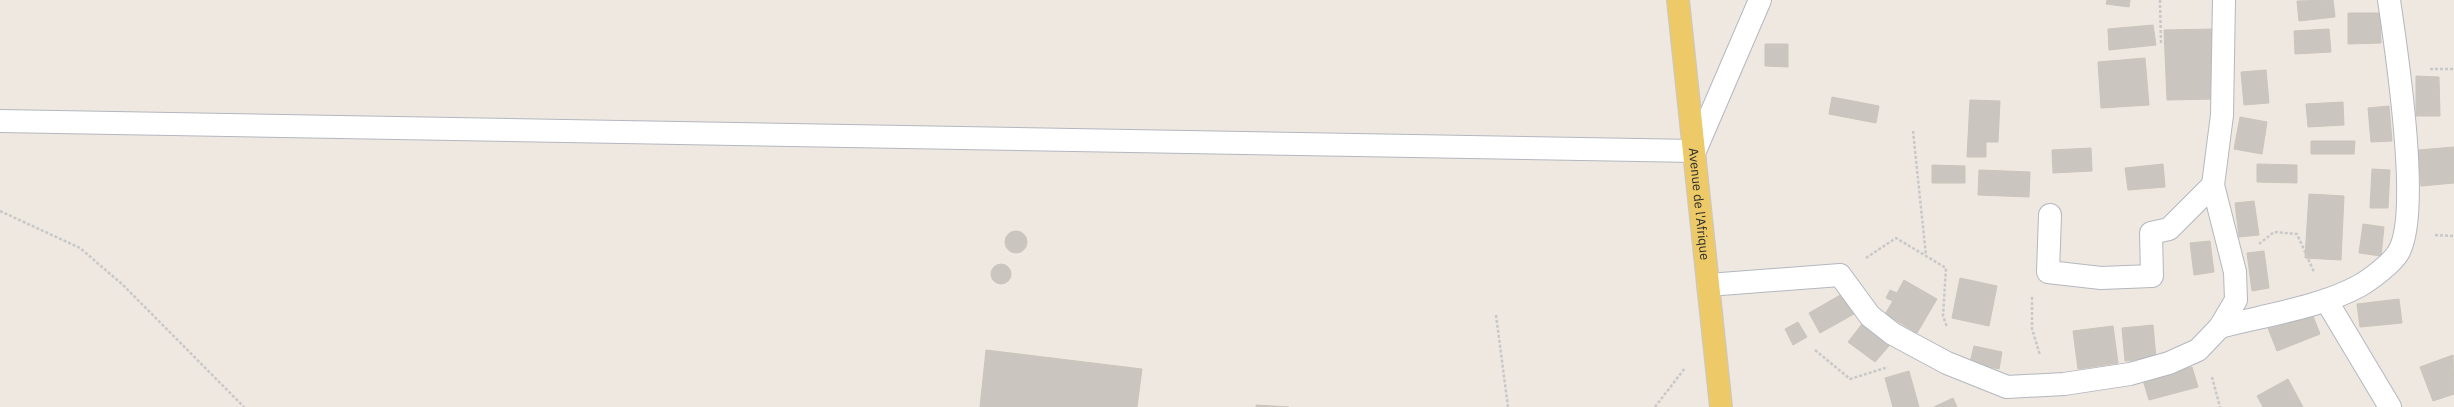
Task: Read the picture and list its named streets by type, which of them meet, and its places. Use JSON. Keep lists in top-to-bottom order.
{
  "streets": {
    "main road": ["Avenue de l'Afrique"]
  }
}
